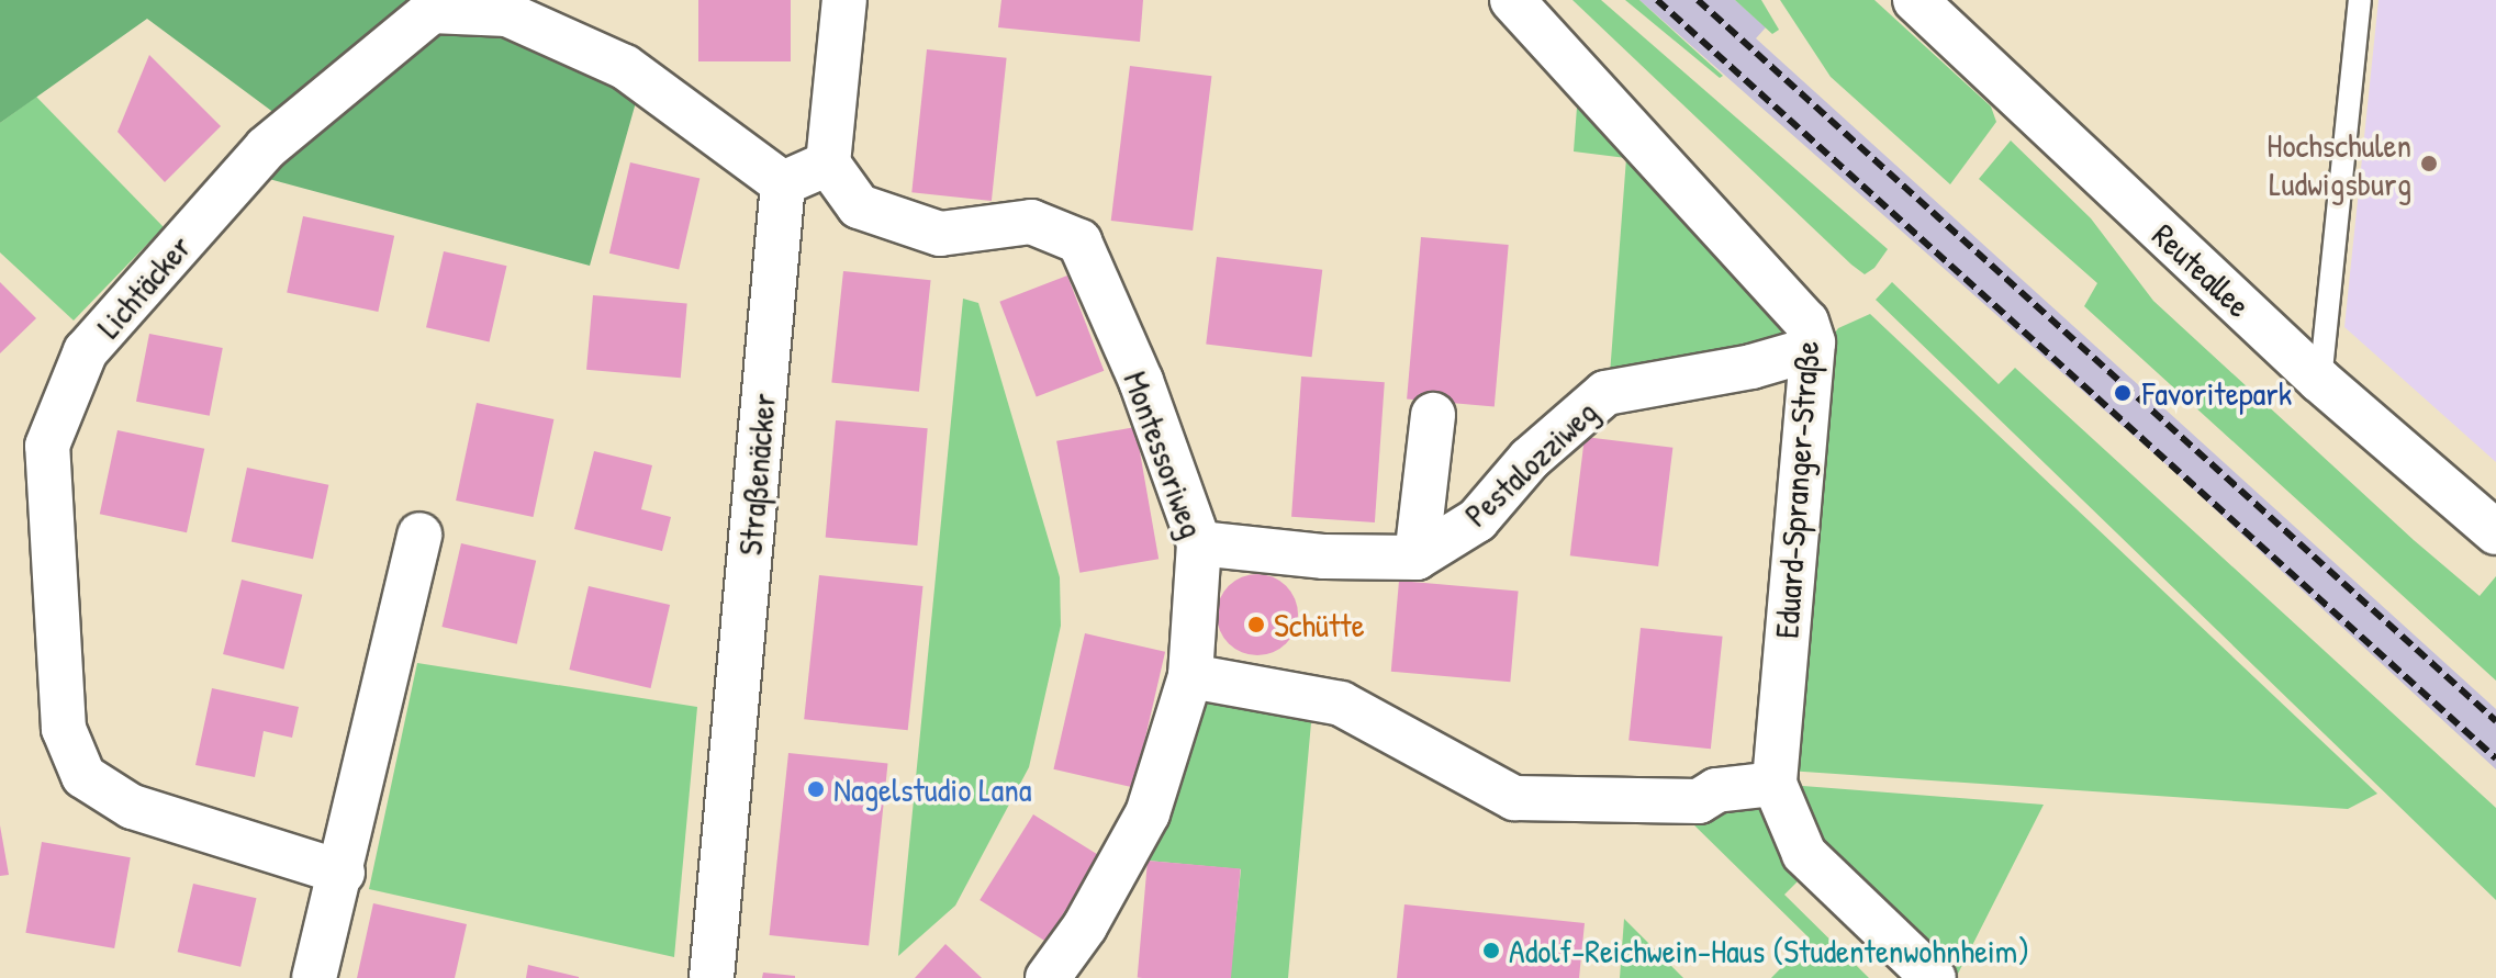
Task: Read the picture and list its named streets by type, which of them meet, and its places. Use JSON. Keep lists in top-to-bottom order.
{
  "streets": {
    "street": [
      "Reuteallee",
      "Lichtäcker",
      "Montessoriweg",
      "Pestalozziweg",
      "Straßenäcker",
      "Eduard-Spranger-Straße"
    ]
  },
  "crossings": [
    ["Lichtäcker", "Straßenäcker"],
    ["Pestalozziweg", "Eduard-Spranger-Straße"]
  ],
  "places": [
    "Hochschulen Ludwigsburg",
    "Favoritepark",
    "Schütte",
    "Nagelstudio Lana",
    "Adolf-Reichwein-Haus (Studentenwohnheim)"
  ]
}
